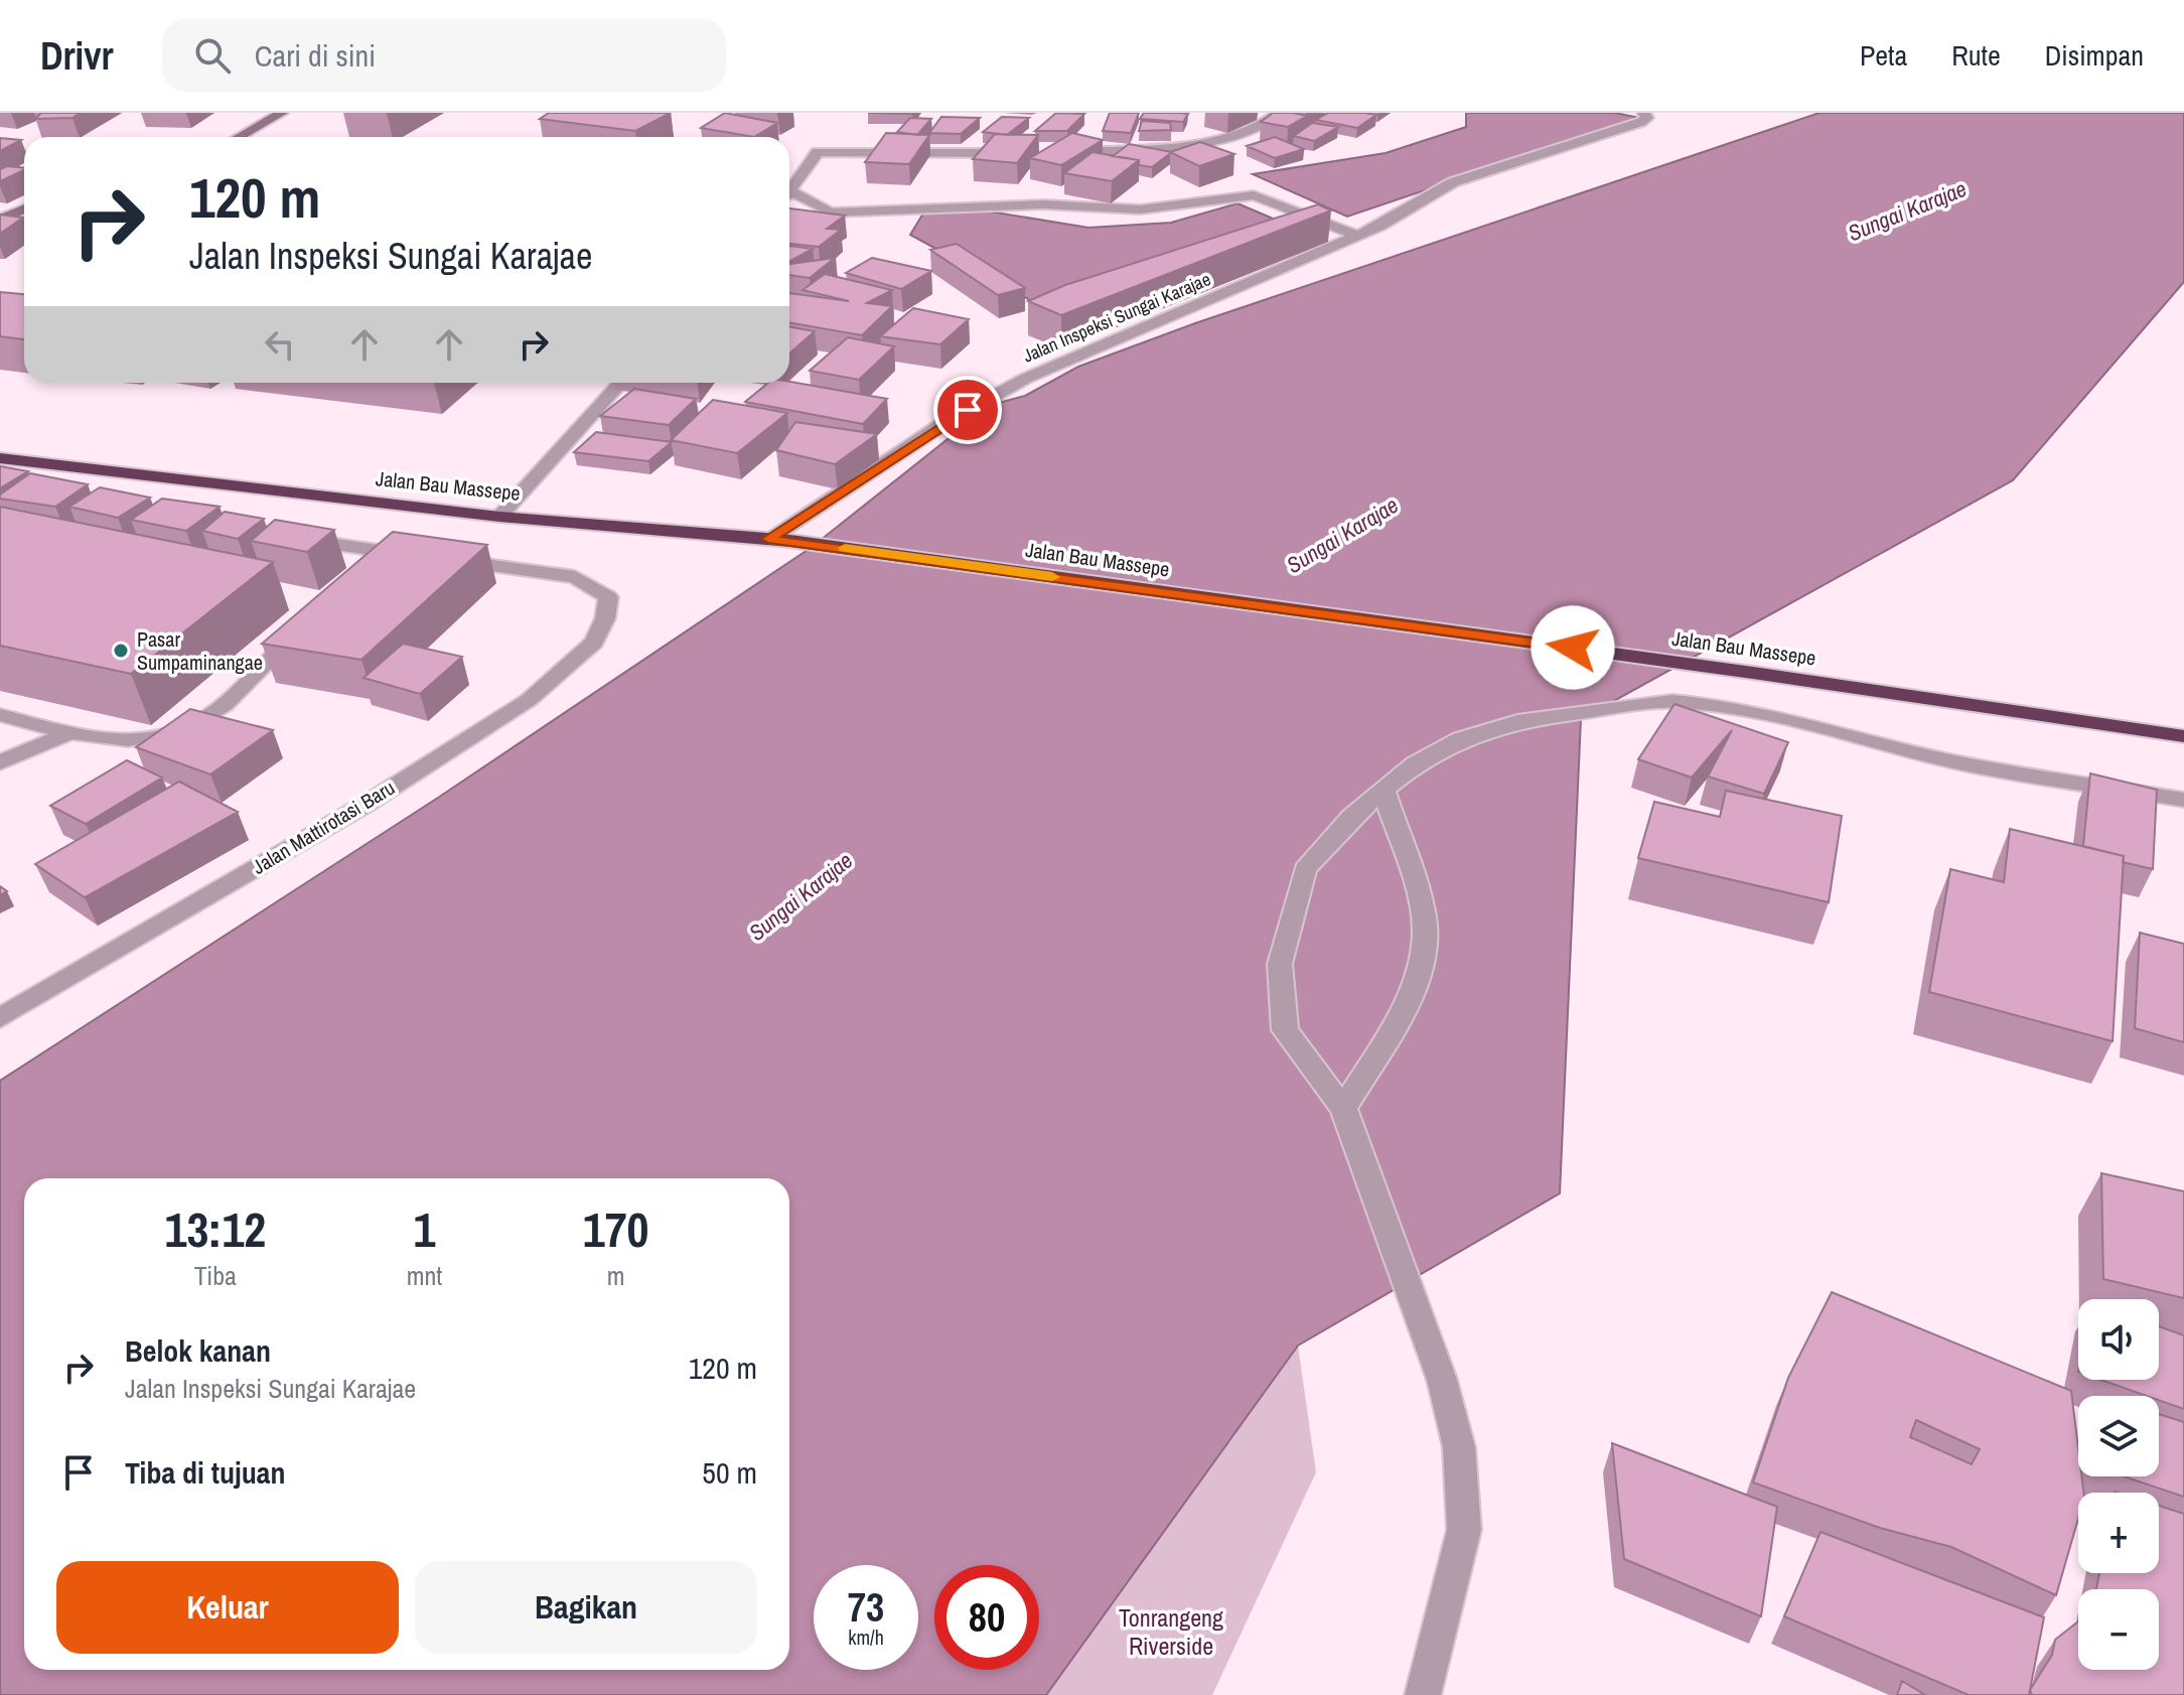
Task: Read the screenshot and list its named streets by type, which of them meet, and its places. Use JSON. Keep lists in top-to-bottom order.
{
  "streets": {
    "highway": ["Jalan Bau Massepe"],
    "street": ["Jalan Inspeksi Sungai Karajae", "Jalan Mattirotasi Baru"]
  },
  "crossings": [
    ["Jalan Inspeksi Sungai Karajae", "Jalan Bau Massepe"]
  ],
  "water": ["Sungai Karajae"],
  "parks": ["Tonrangeng Riverside"],
  "places": ["Pasar Sumpaminangae"],
  "page": {
    "header": "Drivr",
    "search": "Cari di sini",
    "nav": ["Peta", "Rute", "Disimpan"],
    "turn": ["120 m", "Jalan Inspeksi Sungai Karajae"],
    "eta": [
      "13:12",
      "Tiba",
      "1",
      "mnt",
      "170",
      "m"
    ],
    "map_buttons": ["+", "−"],
    "list": [
      {
        "name": "Belok kanan",
        "note": "Jalan Inspeksi Sungai Karajae",
        "value": "120 m"
      },
      {
        "name": "Tiba di tujuan",
        "value": "50 m"
      }
    ],
    "buttons": ["Keluar", "Bagikan"],
    "speed": "73 km/h",
    "limit": "80"
  }
}
